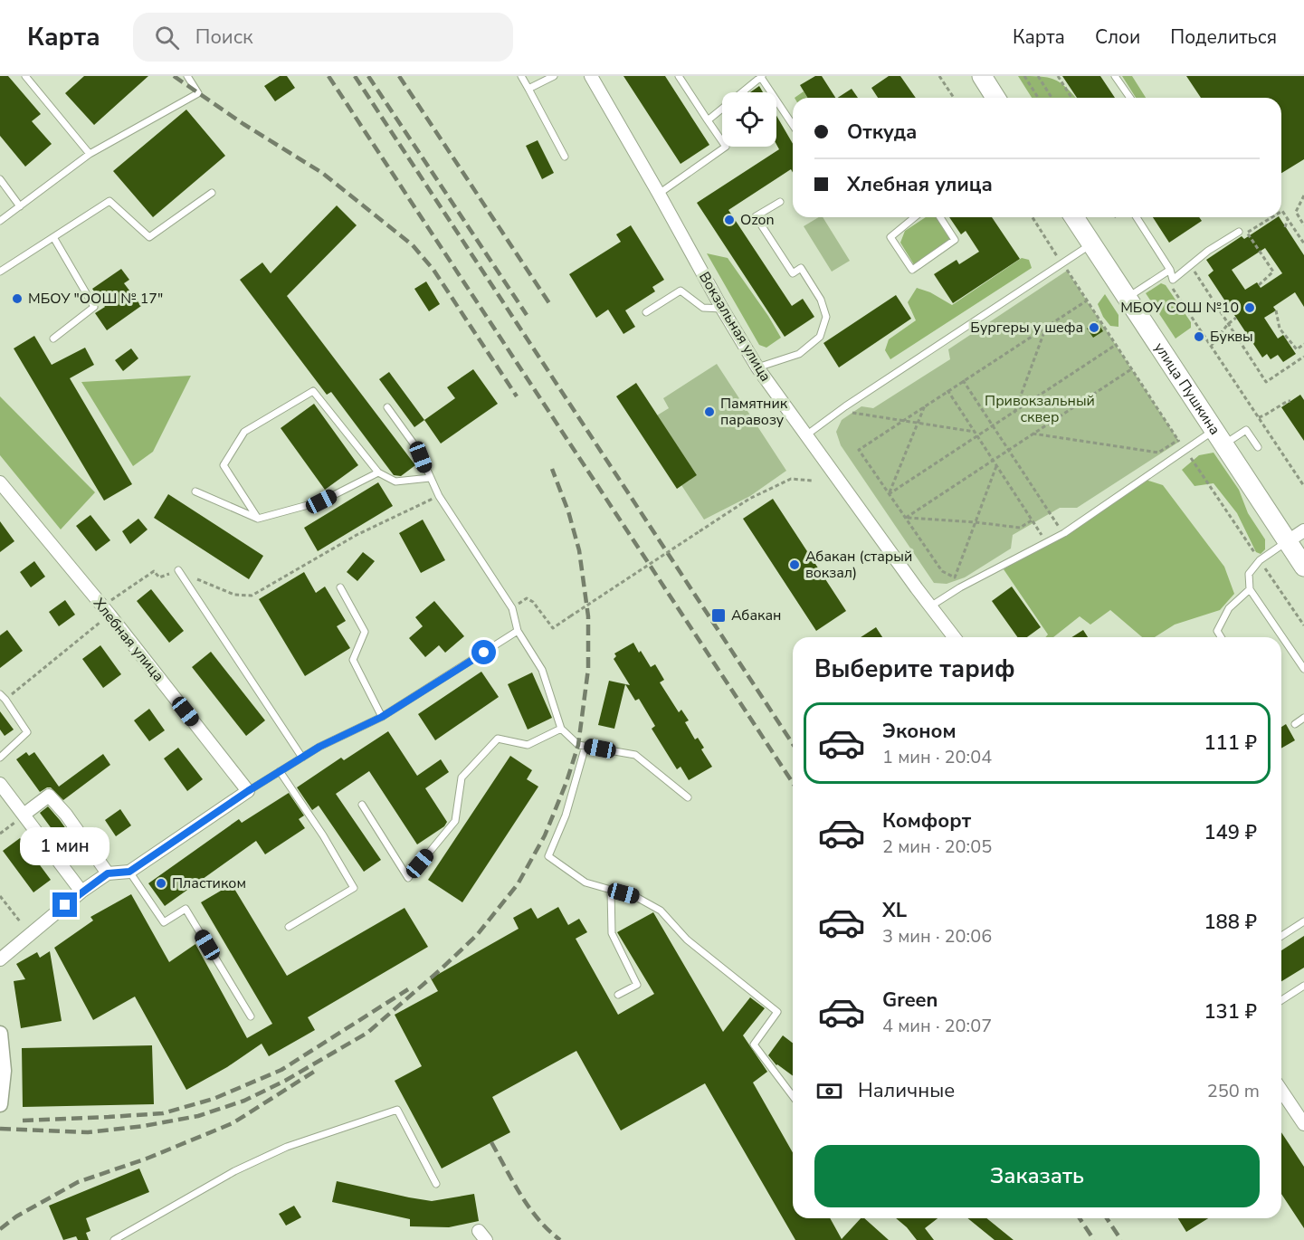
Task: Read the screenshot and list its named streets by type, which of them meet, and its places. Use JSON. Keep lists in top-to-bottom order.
{
  "streets": {
    "main road": ["улица Пушкина"],
    "street": ["Вокзальная улица", "Хлебная улица"]
  },
  "parks": ["Привокзальный сквер"],
  "places": {
    "other": [
      "Ozon",
      "МБОУ \"ООШ № 17\"",
      "МБОУ СОШ №10",
      "Бургеры у шефа",
      "Буквы",
      "Памятник паравозу",
      "Абакан (старый вокзал)",
      "Пластиком"
    ],
    "transit": ["Абакан"]
  },
  "page": {
    "header": "Карта",
    "search": "Поиск",
    "nav": ["Карта", "Слои", "Поделиться"],
    "banner": ["Откуда", "Хлебная улица"],
    "heading": "Выберите тариф",
    "list": [
      {
        "name": "Эконом",
        "note": "1 мин · 20:04",
        "value": "111 ₽"
      },
      {
        "name": "Комфорт",
        "note": "2 мин · 20:05",
        "value": "149 ₽"
      },
      {
        "name": "XL",
        "note": "3 мин · 20:06",
        "value": "188 ₽"
      },
      {
        "name": "Green",
        "note": "4 мин · 20:07",
        "value": "131 ₽"
      }
    ],
    "bubble": "1 мин",
    "pay": ["Наличные", "250 m"],
    "buttons": "Заказать"
  }
}
